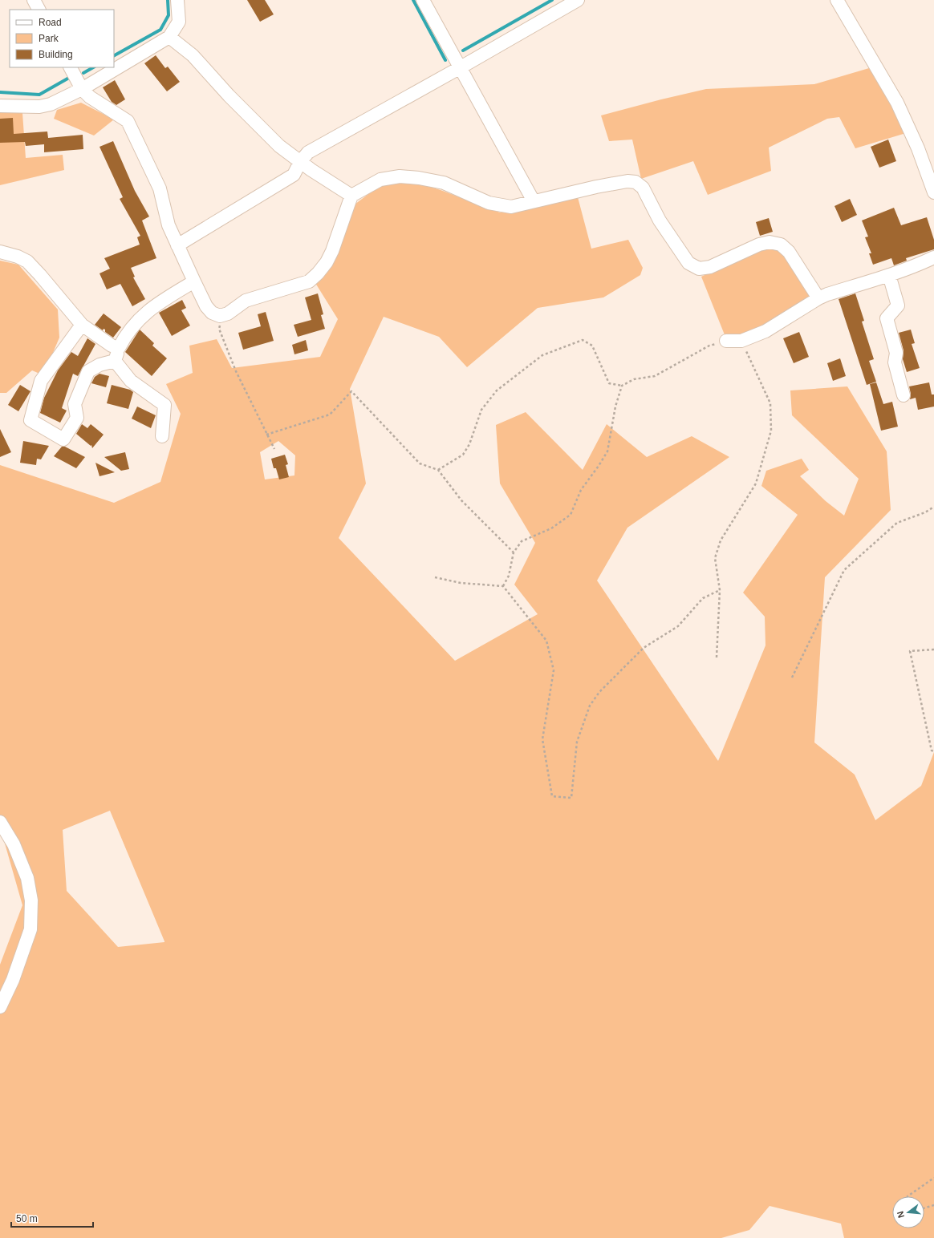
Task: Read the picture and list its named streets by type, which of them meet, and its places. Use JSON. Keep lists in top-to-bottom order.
{
  "legend": ["Road", "Park", "Building"],
  "scale_bar": "50 m",
  "north": "left"
}
